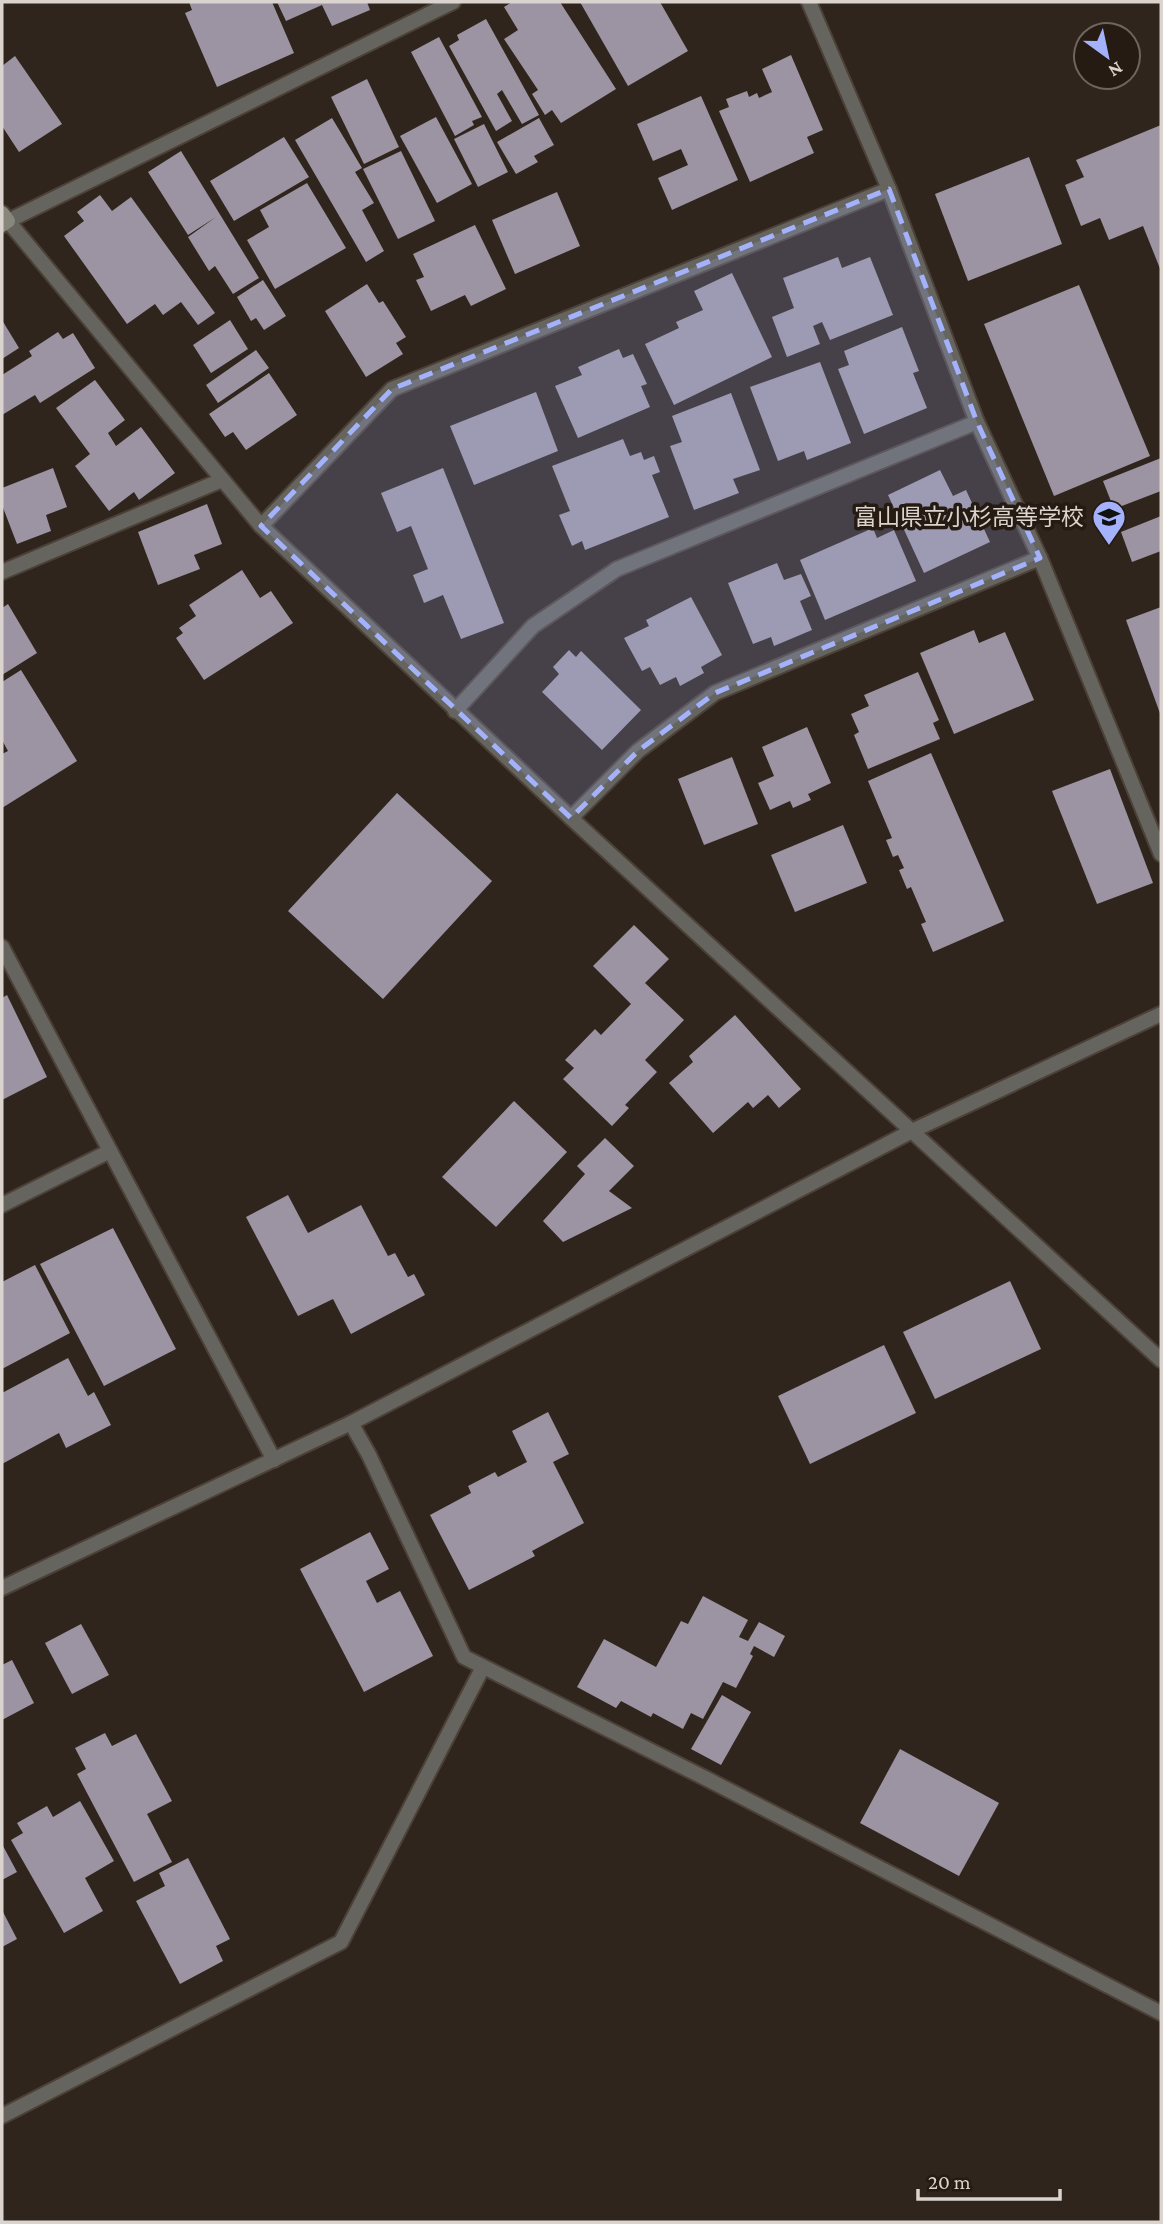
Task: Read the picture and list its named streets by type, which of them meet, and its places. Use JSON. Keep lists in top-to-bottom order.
{
  "places": {
    "school or university": ["富山県立小杉高等学校"]
  },
  "scale_bar": "20 m",
  "north": "bottom right"
}
